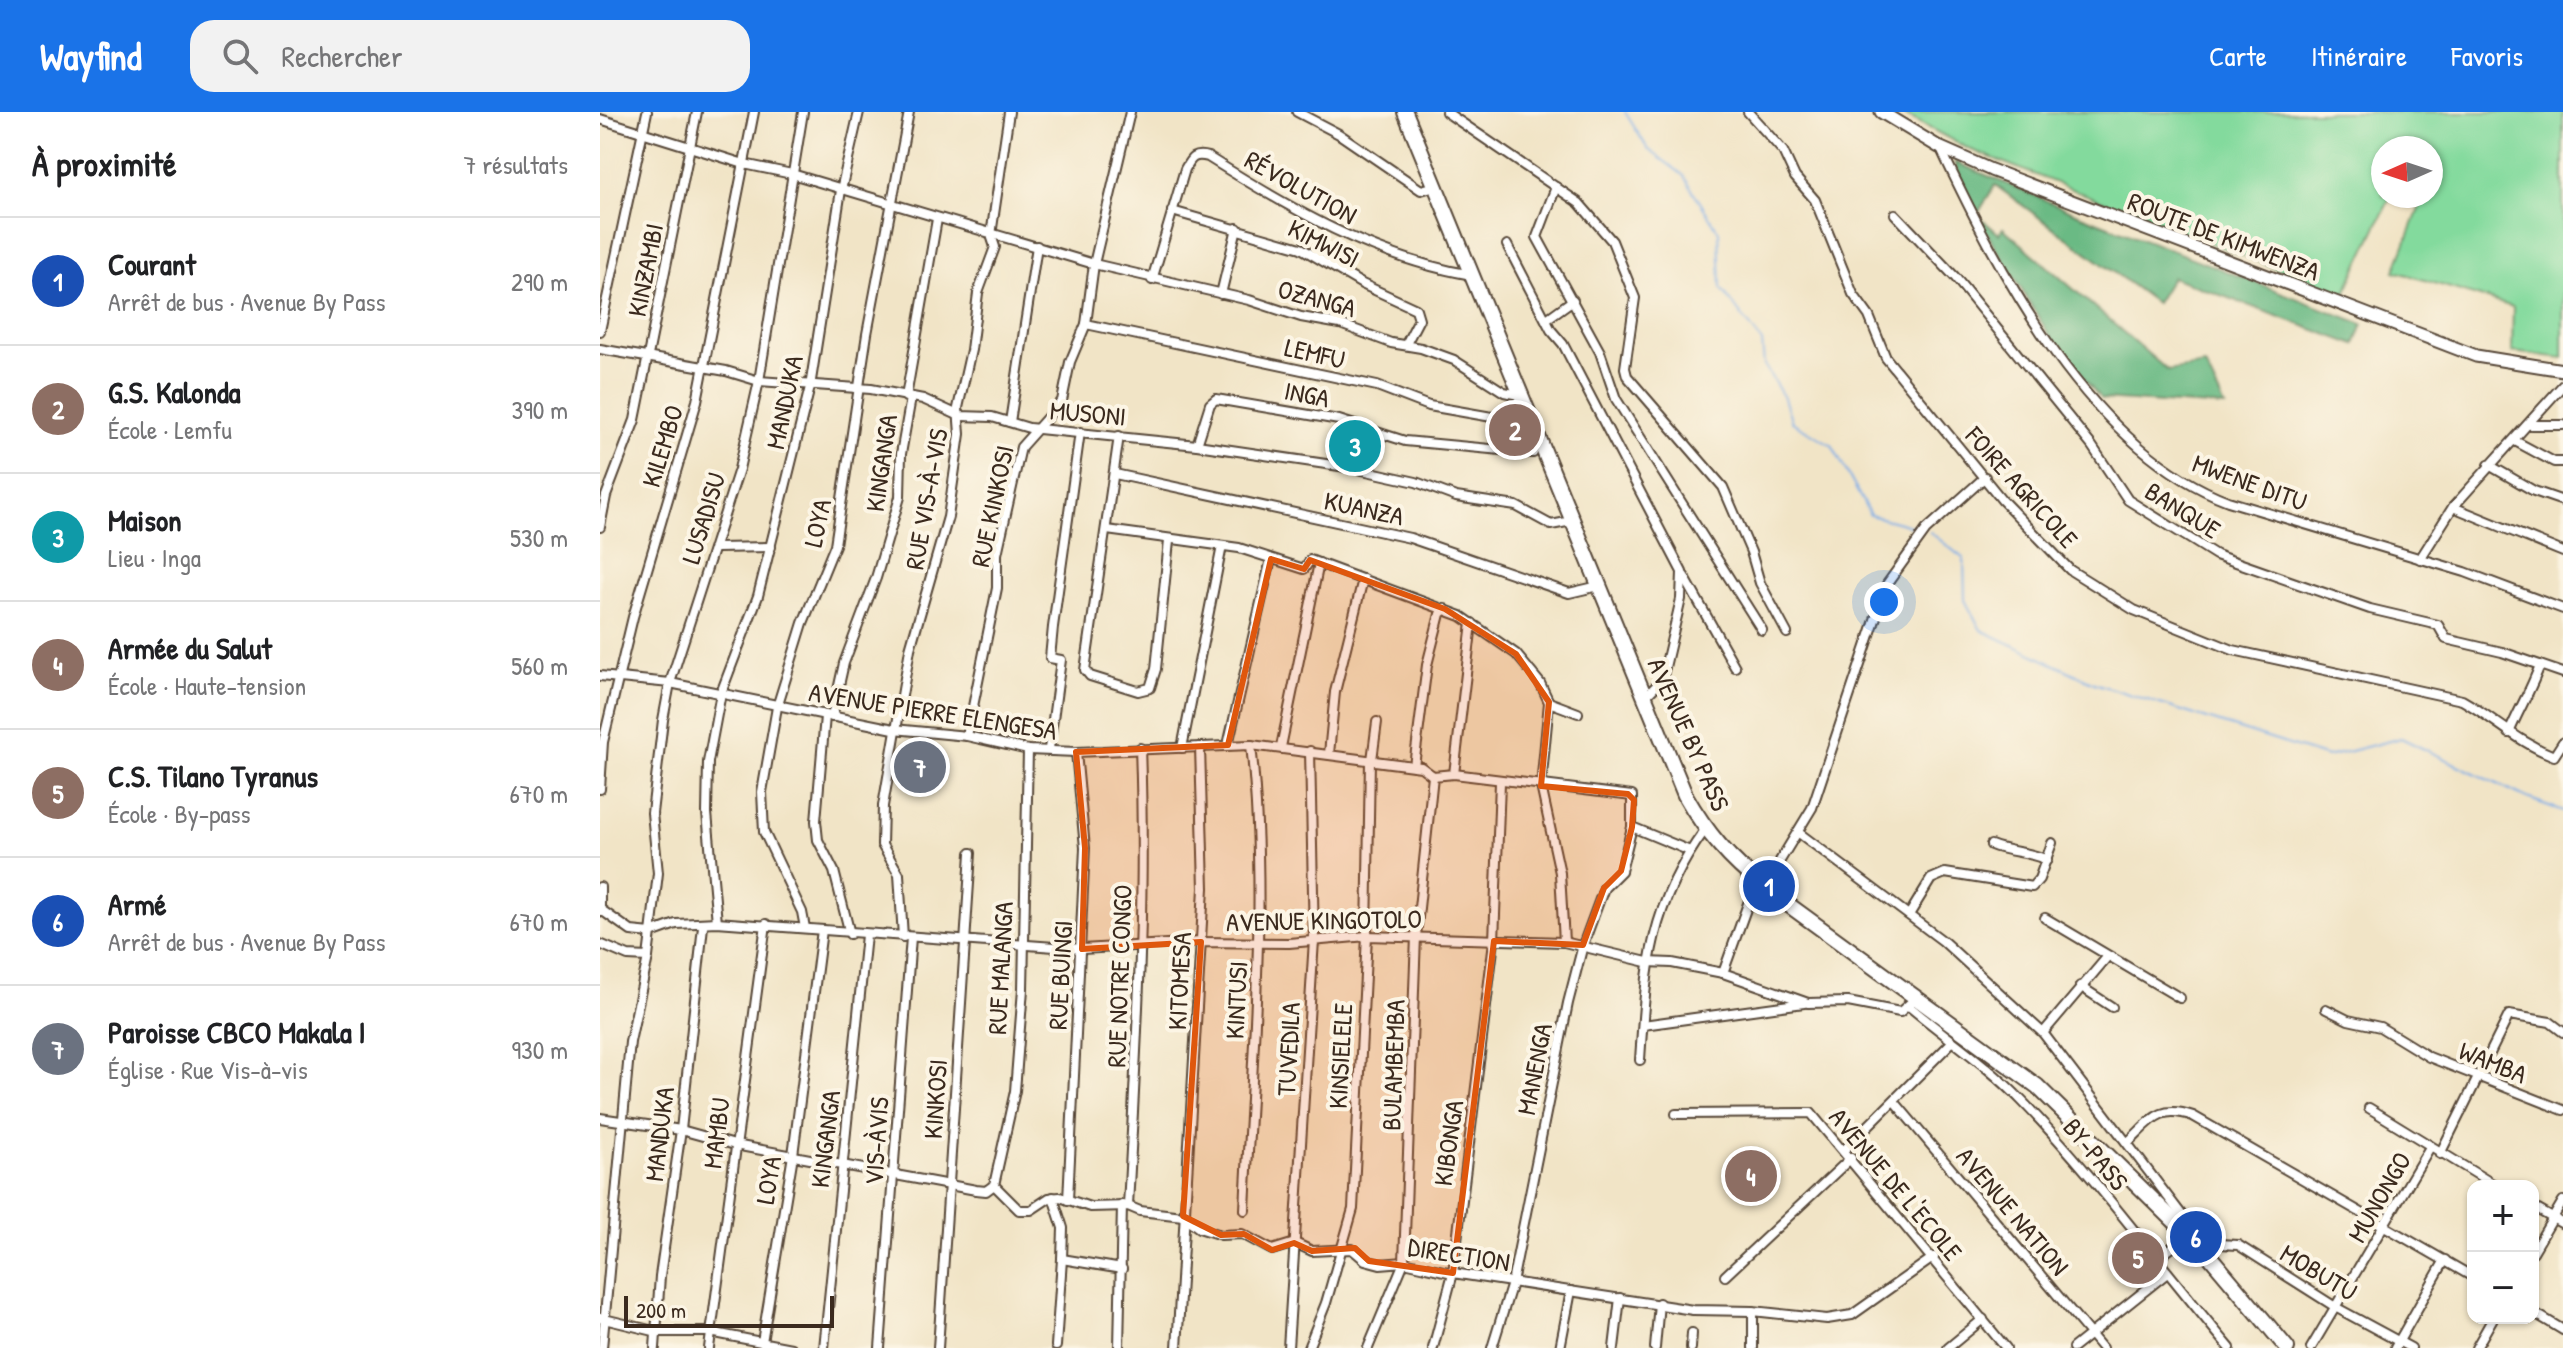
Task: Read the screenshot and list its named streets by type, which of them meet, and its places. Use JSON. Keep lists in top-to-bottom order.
{
  "streets": {
    "highway": ["AVENUE BY PASS"],
    "street": [
      "RÉVOLUTION",
      "ROUTE DE KIMWENZA",
      "KIMWISI",
      "KINZAMBI",
      "OZANGA",
      "LEMFU",
      "INGA",
      "MANDUKA",
      "MUSONI",
      "KILEMBO",
      "KINGANGA",
      "MWENE DITU",
      "FOIRE AGRICOLE",
      "RUE VIS-À-VIS",
      "RUE KINKOSI",
      "KUANZA",
      "BANQUE",
      "LUSADISU",
      "LOYA",
      "AVENUE PIERRE ELENGESA",
      "AVENUE KINGOTOLO",
      "RUE MALANGA",
      "RUE BUINGI",
      "RUE NOTRE CONGO",
      "KITOMESA",
      "KINTUSI",
      "TUVEDILA",
      "KINSIELELE",
      "WAMBA",
      "BULAMBEMBA",
      "MANENGA",
      "KINKOSI",
      "MAMBU",
      "VIS-ÀVIS",
      "KIBONGA",
      "BY-PASS",
      "AVENUE DE L'ECOLE",
      "MUNONGO",
      "AVENUE NATION",
      "DIRECTION",
      "MOBUTU"
    ]
  },
  "crossings": [
    ["RÉVOLUTION", "KIMWISI"],
    ["RÉVOLUTION", "OZANGA"],
    ["RÉVOLUTION", "AVENUE BY PASS"],
    ["ROUTE DE KIMWENZA", "MWENE DITU"],
    ["KIMWISI", "OZANGA"],
    ["KINZAMBI", "OZANGA"],
    ["KINZAMBI", "MUSONI"],
    ["OZANGA", "MANDUKA"],
    ["OZANGA", "KILEMBO"],
    ["OZANGA", "KINGANGA"],
    ["OZANGA", "RUE VIS-À-VIS"],
    ["OZANGA", "RUE KINKOSI"],
    ["OZANGA", "LUSADISU"],
    ["OZANGA", "LOYA"],
    ["OZANGA", "AVENUE BY PASS"],
    ["LEMFU", "RUE KINKOSI"],
    ["LEMFU", "AVENUE BY PASS"],
    ["INGA", "MUSONI"],
    ["MANDUKA", "MUSONI"],
    ["MANDUKA", "AVENUE PIERRE ELENGESA"],
    ["MANDUKA", "AVENUE KINGOTOLO"],
    ["MUSONI", "KILEMBO"],
    ["MUSONI", "KINGANGA"],
    ["MUSONI", "RUE VIS-À-VIS"],
    ["MUSONI", "RUE KINKOSI"],
    ["MUSONI", "LUSADISU"],
    ["MUSONI", "LOYA"],
    ["MUSONI", "AVENUE BY PASS"],
    ["KILEMBO", "AVENUE PIERRE ELENGESA"],
    ["KINGANGA", "AVENUE PIERRE ELENGESA"],
    ["KINGANGA", "AVENUE KINGOTOLO"],
    ["RUE VIS-À-VIS", "AVENUE PIERRE ELENGESA"],
    ["RUE VIS-À-VIS", "AVENUE KINGOTOLO"],
    ["RUE VIS-À-VIS", "VIS-ÀVIS"],
    ["RUE KINKOSI", "AVENUE PIERRE ELENGESA"],
    ["KUANZA", "AVENUE BY PASS"],
    ["LUSADISU", "AVENUE PIERRE ELENGESA"],
    ["LUSADISU", "AVENUE KINGOTOLO"],
    ["LOYA", "AVENUE PIERRE ELENGESA"],
    ["LOYA", "AVENUE KINGOTOLO"],
    ["AVENUE PIERRE ELENGESA", "RUE MALANGA"],
    ["AVENUE PIERRE ELENGESA", "RUE BUINGI"],
    ["AVENUE PIERRE ELENGESA", "RUE NOTRE CONGO"],
    ["AVENUE PIERRE ELENGESA", "KITOMESA"],
    ["AVENUE PIERRE ELENGESA", "KINTUSI"],
    ["AVENUE PIERRE ELENGESA", "TUVEDILA"],
    ["AVENUE PIERRE ELENGESA", "KINSIELELE"],
    ["AVENUE PIERRE ELENGESA", "BULAMBEMBA"],
    ["AVENUE BY PASS", "AVENUE KINGOTOLO"],
    ["AVENUE BY PASS", "BY-PASS"],
    ["AVENUE BY PASS", "MOBUTU"],
    ["AVENUE KINGOTOLO", "RUE MALANGA"],
    ["AVENUE KINGOTOLO", "RUE BUINGI"],
    ["AVENUE KINGOTOLO", "RUE NOTRE CONGO"],
    ["AVENUE KINGOTOLO", "KITOMESA"],
    ["AVENUE KINGOTOLO", "KINTUSI"],
    ["AVENUE KINGOTOLO", "TUVEDILA"],
    ["AVENUE KINGOTOLO", "KINSIELELE"],
    ["AVENUE KINGOTOLO", "BULAMBEMBA"],
    ["AVENUE KINGOTOLO", "MANENGA"],
    ["AVENUE KINGOTOLO", "KINKOSI"],
    ["AVENUE KINGOTOLO", "MAMBU"],
    ["AVENUE KINGOTOLO", "VIS-ÀVIS"],
    ["AVENUE KINGOTOLO", "KIBONGA"],
    ["AVENUE KINGOTOLO", "BY-PASS"],
    ["RUE MALANGA", "DIRECTION"],
    ["RUE BUINGI", "DIRECTION"],
    ["RUE NOTRE CONGO", "DIRECTION"],
    ["KITOMESA", "DIRECTION"],
    ["TUVEDILA", "DIRECTION"],
    ["KINSIELELE", "DIRECTION"],
    ["BULAMBEMBA", "DIRECTION"],
    ["MANENGA", "DIRECTION"],
    ["KIBONGA", "DIRECTION"],
    ["AVENUE DE L'ECOLE", "DIRECTION"],
    ["MUNONGO", "MOBUTU"]
  ],
  "scale_bar": "200 m",
  "north": "left",
  "page": {
    "header": "Wayfind",
    "search": "Rechercher",
    "nav": ["Carte", "Itinéraire", "Favoris"],
    "heading": ["À proximité", "7 résultats"],
    "list": [
      {
        "mark": "1",
        "name": "Courant",
        "note": "Arrêt de bus · Avenue By Pass",
        "value": "290 m"
      },
      {
        "mark": "2",
        "name": "G.S. Kalonda",
        "note": "École · Lemfu",
        "value": "390 m"
      },
      {
        "mark": "3",
        "name": "Maison",
        "note": "Lieu · Inga",
        "value": "530 m"
      },
      {
        "mark": "4",
        "name": "Armée du Salut",
        "note": "École · Haute-tension",
        "value": "560 m"
      },
      {
        "mark": "5",
        "name": "C.S. Tilano Tyranus",
        "note": "École · By-pass",
        "value": "670 m"
      },
      {
        "mark": "6",
        "name": "Armé",
        "note": "Arrêt de bus · Avenue By Pass",
        "value": "670 m"
      },
      {
        "mark": "7",
        "name": "Paroisse CBCO Makala I",
        "note": "Église · Rue Vis-à-vis",
        "value": "930 m"
      }
    ],
    "pins": [
      "2",
      "3",
      "7",
      "1",
      "4",
      "6",
      "5"
    ],
    "map_buttons": ["+", "−"],
    "scale": "200 m"
  }
}
